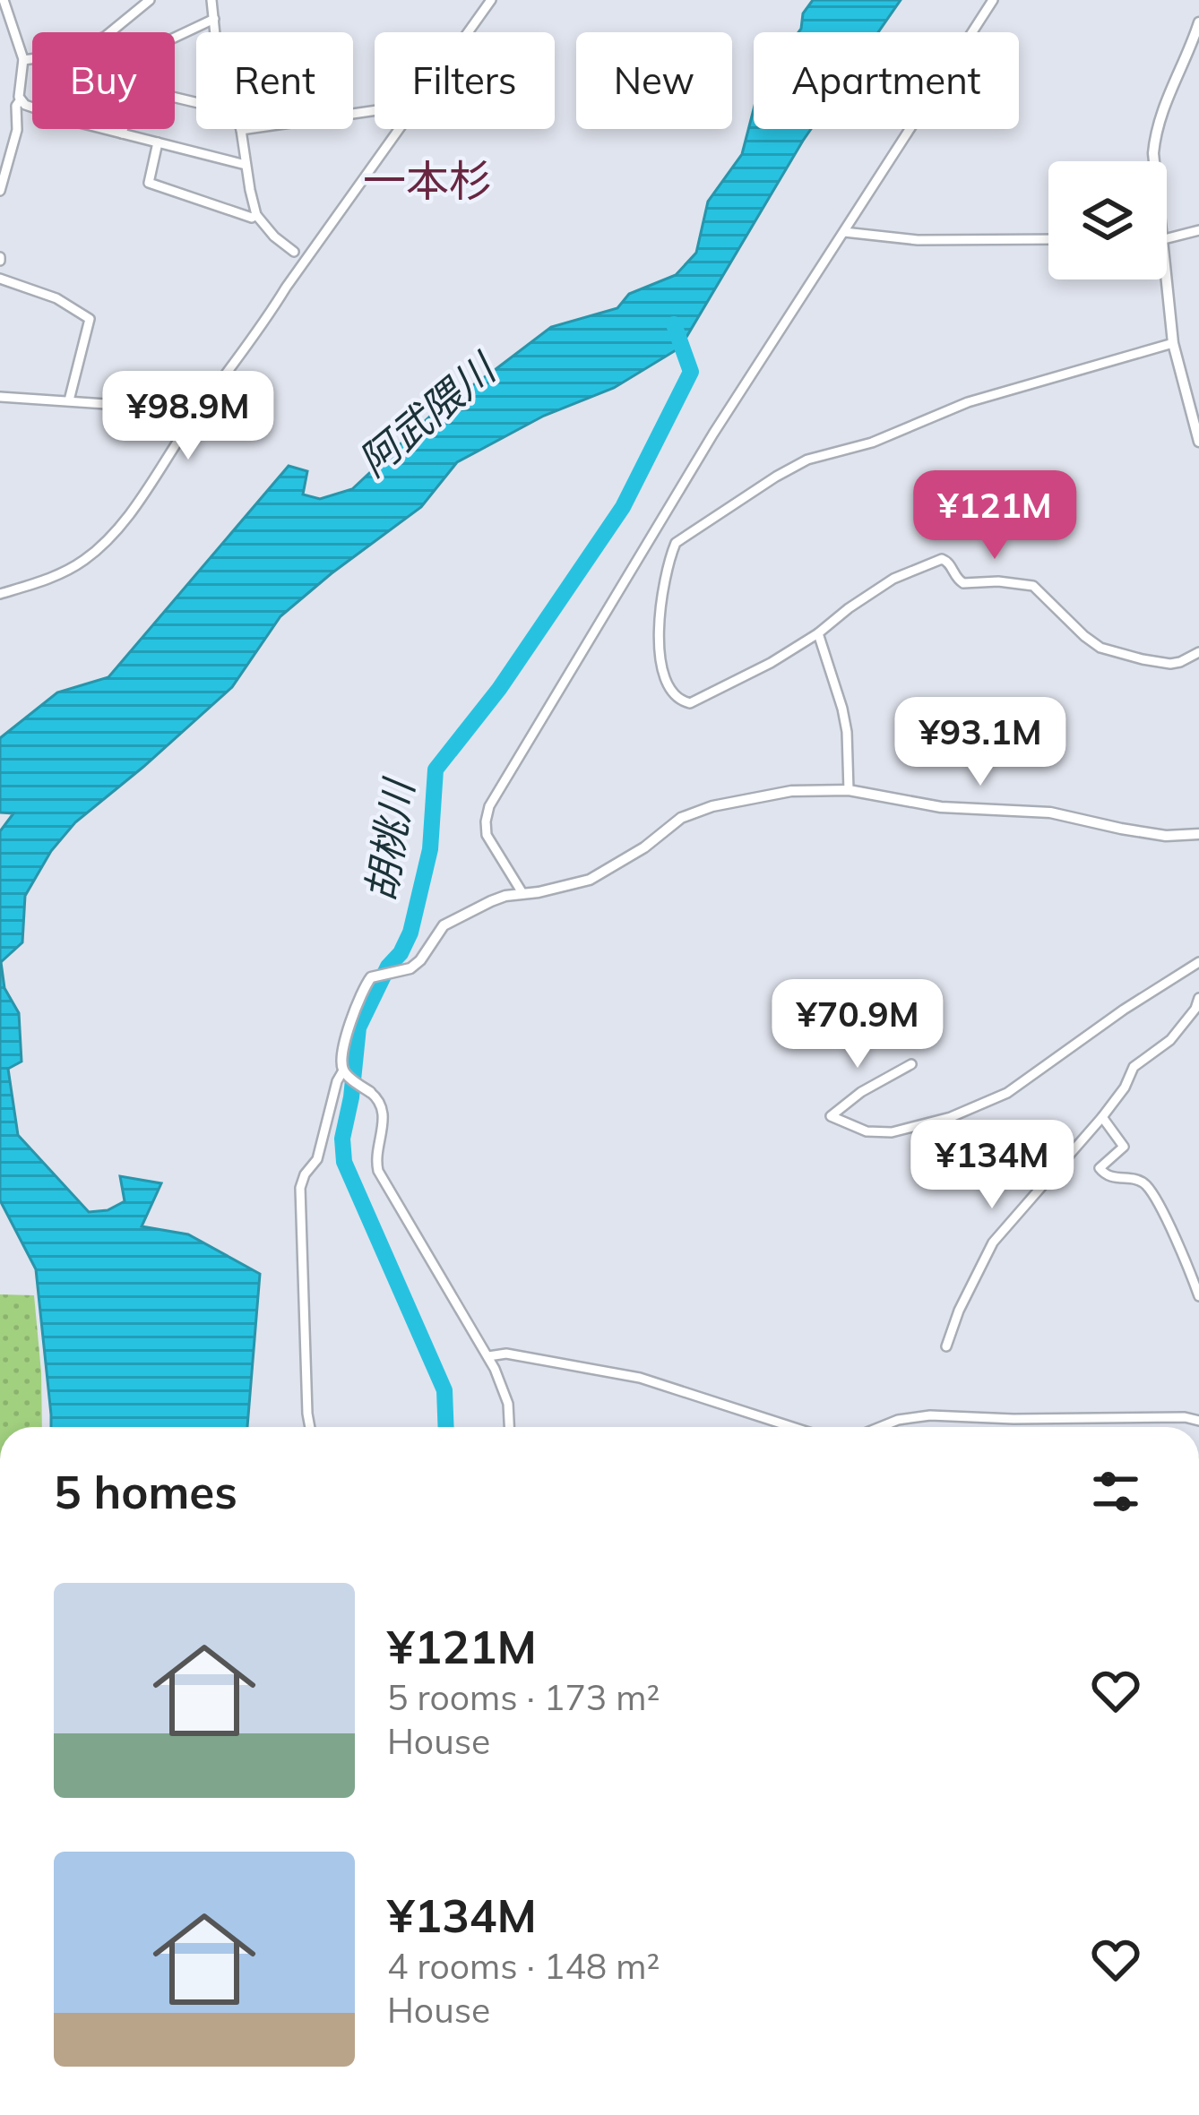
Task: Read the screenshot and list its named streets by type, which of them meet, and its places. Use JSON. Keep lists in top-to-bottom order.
{
  "districts": ["一本杉"],
  "water": ["阿武隈川", "胡桃川"],
  "page": {
    "chip": [
      "Buy",
      "Rent",
      "Filters",
      "New",
      "Apartment"
    ],
    "price": [
      "¥98.9M",
      "¥121M",
      "¥93.1M",
      "¥70.9M",
      "¥134M"
    ],
    "heading": "5 homes",
    "list": [
      {
        "name": "¥121M",
        "note": "5 rooms · 173 m² · House"
      },
      {
        "name": "¥134M",
        "note": "4 rooms · 148 m² · House"
      }
    ]
  }
}
